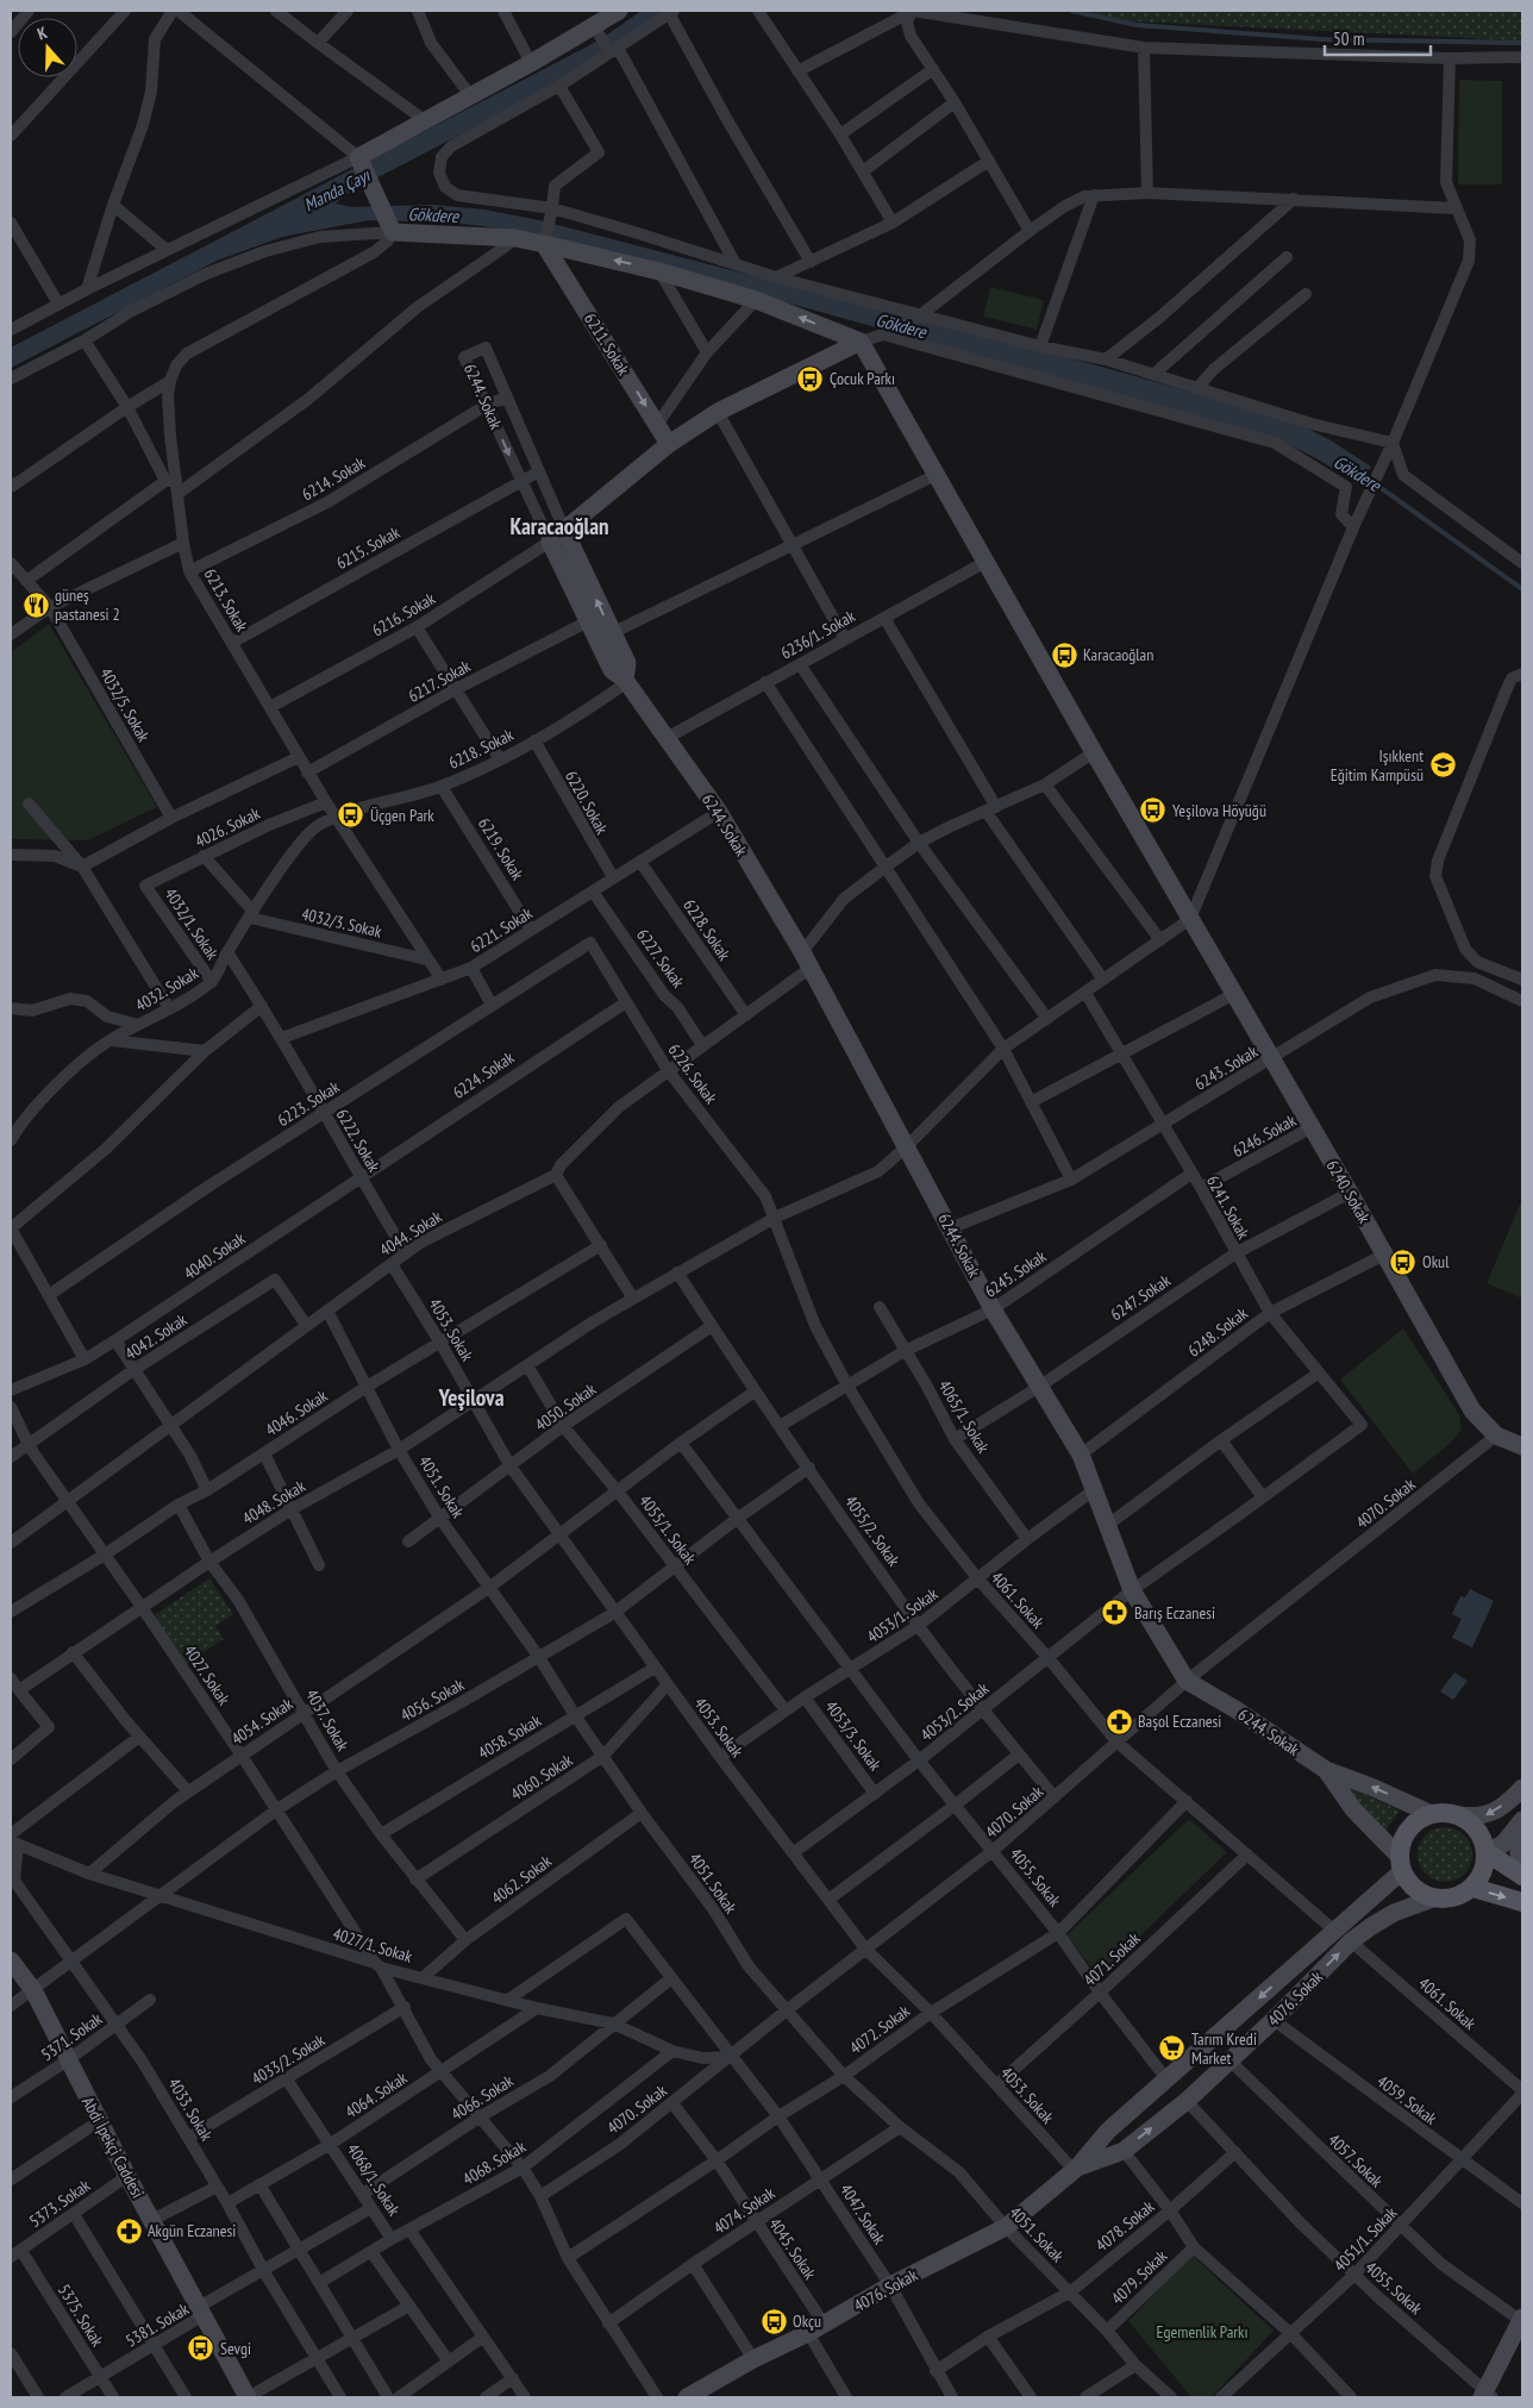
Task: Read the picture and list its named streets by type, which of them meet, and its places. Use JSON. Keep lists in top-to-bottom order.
{
  "streets": {
    "street": [
      "6211. Sokak",
      "6244. Sokak",
      "6214. Sokak",
      "6215. Sokak",
      "6213. Sokak",
      "6216. Sokak",
      "6236/1. Sokak",
      "6217. Sokak",
      "4032/5. Sokak",
      "6218. Sokak",
      "6220. Sokak",
      "4026. Sokak",
      "6219. Sokak",
      "4032/3. Sokak",
      "4032/1. Sokak",
      "6221. Sokak",
      "6228. Sokak",
      "6227. Sokak",
      "4032. Sokak",
      "6243. Sokak",
      "6226. Sokak",
      "6224. Sokak",
      "6223. Sokak",
      "6246. Sokak",
      "6222. Sokak",
      "6240. Sokak",
      "6241. Sokak",
      "4044. Sokak",
      "4040. Sokak",
      "6245. Sokak",
      "6247. Sokak",
      "4053. Sokak",
      "6248. Sokak",
      "4042. Sokak",
      "4050. Sokak",
      "4046. Sokak",
      "4065/1. Sokak",
      "4051. Sokak",
      "4048. Sokak",
      "4070. Sokak",
      "4055/1. Sokak",
      "4055/2. Sokak",
      "4061. Sokak",
      "4053/1. Sokak",
      "4027. Sokak",
      "4056. Sokak",
      "4053/2. Sokak",
      "4037. Sokak",
      "4054. Sokak",
      "4053/3. Sokak",
      "4058. Sokak",
      "4060. Sokak",
      "4055. Sokak",
      "4062. Sokak",
      "4027/1. Sokak",
      "4071. Sokak",
      "4076. Sokak",
      "4072. Sokak",
      "5371. Sokak",
      "4033/2. Sokak",
      "4064. Sokak",
      "4066. Sokak",
      "4059. Sokak",
      "4033. Sokak",
      "Abdi İpekçi Caddesi",
      "4057. Sokak",
      "4068. Sokak",
      "4068/1. Sokak",
      "5373. Sokak",
      "4074. Sokak",
      "4047. Sokak",
      "4078. Sokak",
      "4051/1. Sokak",
      "4045. Sokak",
      "4079. Sokak",
      "5375. Sokak",
      "5381. Sokak"
    ]
  },
  "crossings": [
    ["6244. Sokak", "6214. Sokak"],
    ["6244. Sokak", "6215. Sokak"],
    ["6244. Sokak", "6216. Sokak"],
    ["6244. Sokak", "6236/1. Sokak"],
    ["6244. Sokak", "6217. Sokak"],
    ["6244. Sokak", "6218. Sokak"],
    ["6244. Sokak", "6221. Sokak"],
    ["6244. Sokak", "6243. Sokak"],
    ["6244. Sokak", "4044. Sokak"],
    ["6244. Sokak", "6245. Sokak"],
    ["6244. Sokak", "6247. Sokak"],
    ["6244. Sokak", "6248. Sokak"],
    ["6244. Sokak", "4048. Sokak"],
    ["6244. Sokak", "4070. Sokak"],
    ["6244. Sokak", "4053/1. Sokak"],
    ["6244. Sokak", "4053/2. Sokak"],
    ["6244. Sokak", "4076. Sokak"],
    ["6214. Sokak", "6213. Sokak"],
    ["6215. Sokak", "6213. Sokak"],
    ["6213. Sokak", "6216. Sokak"],
    ["6213. Sokak", "6217. Sokak"],
    ["6213. Sokak", "6218. Sokak"],
    ["6213. Sokak", "4026. Sokak"],
    ["6213. Sokak", "4032/3. Sokak"],
    ["6213. Sokak", "6221. Sokak"],
    ["6213. Sokak", "4032. Sokak"],
    ["6236/1. Sokak", "6240. Sokak"],
    ["6218. Sokak", "6220. Sokak"],
    ["6218. Sokak", "6219. Sokak"],
    ["6218. Sokak", "4032. Sokak"],
    ["6220. Sokak", "6221. Sokak"],
    ["4026. Sokak", "4032/1. Sokak"],
    ["6219. Sokak", "6221. Sokak"],
    ["4032/3. Sokak", "4032. Sokak"],
    ["4032/1. Sokak", "4032. Sokak"],
    ["6221. Sokak", "6228. Sokak"],
    ["6221. Sokak", "6227. Sokak"],
    ["6221. Sokak", "6222. Sokak"],
    ["6228. Sokak", "4044. Sokak"],
    ["6227. Sokak", "4044. Sokak"],
    ["4032. Sokak", "6222. Sokak"],
    ["6243. Sokak", "6240. Sokak"],
    ["6243. Sokak", "6241. Sokak"],
    ["6226. Sokak", "6224. Sokak"],
    ["6226. Sokak", "6223. Sokak"],
    ["6226. Sokak", "4044. Sokak"],
    ["6226. Sokak", "4048. Sokak"],
    ["6226. Sokak", "4061. Sokak"],
    ["6224. Sokak", "6222. Sokak"],
    ["6224. Sokak", "4040. Sokak"],
    ["6223. Sokak", "6222. Sokak"],
    ["6246. Sokak", "6240. Sokak"],
    ["6246. Sokak", "6241. Sokak"],
    ["6222. Sokak", "4044. Sokak"],
    ["6222. Sokak", "4040. Sokak"],
    ["6240. Sokak", "4044. Sokak"],
    ["6240. Sokak", "6247. Sokak"],
    ["6240. Sokak", "6248. Sokak"],
    ["6240. Sokak", "4048. Sokak"],
    ["6240. Sokak", "4070. Sokak"],
    ["6241. Sokak", "6245. Sokak"],
    ["6241. Sokak", "6247. Sokak"],
    ["6241. Sokak", "6248. Sokak"],
    ["6241. Sokak", "4048. Sokak"],
    ["6241. Sokak", "4053/2. Sokak"],
    ["4044. Sokak", "4053. Sokak"],
    ["4044. Sokak", "4042. Sokak"],
    ["4044. Sokak", "4051. Sokak"],
    ["4044. Sokak", "4027. Sokak"],
    ["6245. Sokak", "4065/1. Sokak"],
    ["6245. Sokak", "4055/2. Sokak"],
    ["6245. Sokak", "4061. Sokak"],
    ["6247. Sokak", "4065/1. Sokak"],
    ["4053. Sokak", "4050. Sokak"],
    ["4053. Sokak", "4046. Sokak"],
    ["4053. Sokak", "4048. Sokak"],
    ["4053. Sokak", "4070. Sokak"],
    ["4053. Sokak", "4053/1. Sokak"],
    ["4053. Sokak", "4056. Sokak"],
    ["4053. Sokak", "4053/2. Sokak"],
    ["4053. Sokak", "4054. Sokak"],
    ["4053. Sokak", "4058. Sokak"],
    ["4053. Sokak", "4060. Sokak"],
    ["4053. Sokak", "4071. Sokak"],
    ["4053. Sokak", "4076. Sokak"],
    ["4053. Sokak", "4072. Sokak"],
    ["4042. Sokak", "4027. Sokak"],
    ["4050. Sokak", "4051. Sokak"],
    ["4050. Sokak", "4055/1. Sokak"],
    ["4050. Sokak", "4055/2. Sokak"],
    ["4046. Sokak", "4051. Sokak"],
    ["4046. Sokak", "4027. Sokak"],
    ["4046. Sokak", "4037. Sokak"],
    ["4065/1. Sokak", "4053/1. Sokak"],
    ["4051. Sokak", "4048. Sokak"],
    ["4051. Sokak", "4070. Sokak"],
    ["4051. Sokak", "4056. Sokak"],
    ["4051. Sokak", "4054. Sokak"],
    ["4051. Sokak", "4058. Sokak"],
    ["4051. Sokak", "4060. Sokak"],
    ["4051. Sokak", "4062. Sokak"],
    ["4051. Sokak", "4076. Sokak"],
    ["4051. Sokak", "4072. Sokak"],
    ["4051. Sokak", "4074. Sokak"],
    ["4051. Sokak", "4078. Sokak"],
    ["4051. Sokak", "4079. Sokak"],
    ["4048. Sokak", "4055/1. Sokak"],
    ["4048. Sokak", "4055/2. Sokak"],
    ["4048. Sokak", "4061. Sokak"],
    ["4048. Sokak", "4027. Sokak"],
    ["4048. Sokak", "4037. Sokak"],
    ["4070. Sokak", "4055/2. Sokak"],
    ["4070. Sokak", "4061. Sokak"],
    ["4070. Sokak", "4027. Sokak"],
    ["4070. Sokak", "4055. Sokak"],
    ["4070. Sokak", "4027/1. Sokak"],
    ["4070. Sokak", "4047. Sokak"],
    ["4070. Sokak", "4045. Sokak"],
    ["4055/1. Sokak", "4053/1. Sokak"],
    ["4055/1. Sokak", "4056. Sokak"],
    ["4055/1. Sokak", "4054. Sokak"],
    ["4055/2. Sokak", "4053/1. Sokak"],
    ["4055/2. Sokak", "4056. Sokak"],
    ["4055/2. Sokak", "4053/2. Sokak"],
    ["4055/2. Sokak", "4054. Sokak"],
    ["4061. Sokak", "4053/1. Sokak"],
    ["4061. Sokak", "4053/2. Sokak"],
    ["4061. Sokak", "4071. Sokak"],
    ["4061. Sokak", "4076. Sokak"],
    ["4061. Sokak", "4072. Sokak"],
    ["4061. Sokak", "4051/1. Sokak"],
    ["4053/1. Sokak", "4053/3. Sokak"],
    ["4053/1. Sokak", "4055. Sokak"],
    ["4027. Sokak", "4056. Sokak"],
    ["4027. Sokak", "4054. Sokak"],
    ["4027. Sokak", "4027/1. Sokak"],
    ["4027. Sokak", "4072. Sokak"],
    ["4027. Sokak", "4033/2. Sokak"],
    ["4027. Sokak", "4064. Sokak"],
    ["4027. Sokak", "4066. Sokak"],
    ["4027. Sokak", "4068. Sokak"],
    ["4027. Sokak", "4074. Sokak"],
    ["4056. Sokak", "4037. Sokak"],
    ["4056. Sokak", "4055. Sokak"],
    ["4056. Sokak", "4027/1. Sokak"],
    ["4056. Sokak", "4033. Sokak"],
    ["4056. Sokak", "Abdi İpekçi Caddesi"],
    ["4053/2. Sokak", "4053/3. Sokak"],
    ["4053/2. Sokak", "4055. Sokak"],
    ["4037. Sokak", "4054. Sokak"],
    ["4037. Sokak", "4058. Sokak"],
    ["4037. Sokak", "4060. Sokak"],
    ["4037. Sokak", "4062. Sokak"],
    ["4054. Sokak", "4055. Sokak"],
    ["4054. Sokak", "4027/1. Sokak"],
    ["4055. Sokak", "4071. Sokak"],
    ["4055. Sokak", "4076. Sokak"],
    ["4055. Sokak", "4072. Sokak"],
    ["4055. Sokak", "4078. Sokak"],
    ["4055. Sokak", "4051/1. Sokak"],
    ["4062. Sokak", "4027/1. Sokak"],
    ["4027/1. Sokak", "4064. Sokak"],
    ["4027/1. Sokak", "4066. Sokak"],
    ["4027/1. Sokak", "4033. Sokak"],
    ["4027/1. Sokak", "4068. Sokak"],
    ["4027/1. Sokak", "4047. Sokak"],
    ["4076. Sokak", "4059. Sokak"],
    ["4076. Sokak", "4057. Sokak"],
    ["4076. Sokak", "4047. Sokak"],
    ["4076. Sokak", "4045. Sokak"],
    ["4072. Sokak", "4047. Sokak"],
    ["4072. Sokak", "4045. Sokak"],
    ["5371. Sokak", "4033. Sokak"],
    ["5371. Sokak", "Abdi İpekçi Caddesi"],
    ["4033/2. Sokak", "4033. Sokak"],
    ["4033/2. Sokak", "4068/1. Sokak"],
    ["4064. Sokak", "4033. Sokak"],
    ["4064. Sokak", "4068/1. Sokak"],
    ["4066. Sokak", "4068/1. Sokak"],
    ["4059. Sokak", "4051/1. Sokak"],
    ["4033. Sokak", "5381. Sokak"],
    ["Abdi İpekçi Caddesi", "5373. Sokak"],
    ["Abdi İpekçi Caddesi", "5381. Sokak"],
    ["4057. Sokak", "4051/1. Sokak"],
    ["4068. Sokak", "4068/1. Sokak"],
    ["4068/1. Sokak", "5381. Sokak"],
    ["5373. Sokak", "5375. Sokak"],
    ["4074. Sokak", "4047. Sokak"],
    ["4074. Sokak", "4045. Sokak"],
    ["4047. Sokak", "4078. Sokak"],
    ["5375. Sokak", "5381. Sokak"]
  ],
  "districts": ["Karacaoğlan", "Yeşilova"],
  "water": ["Manda Çayı", "Gökdere"],
  "parks": ["Egemenlik Parkı"],
  "places": {
    "bus stop": [
      "Çocuk Parkı",
      "Karacaoğlan",
      "Yeşilova Höyüğü",
      "Üçgen Park",
      "Okul",
      "Okçu",
      "Sevgi"
    ],
    "restaurant": ["güneş pastanesi 2"],
    "school or university": ["Işıkkent Eğitim Kampüsü"],
    "pharmacy": ["Barış Eczanesi", "Başol Eczanesi", "Akgün Eczanesi"],
    "supermarket": ["Tarım Kredi Market"]
  },
  "scale_bar": "50 m",
  "north": "top"
}
